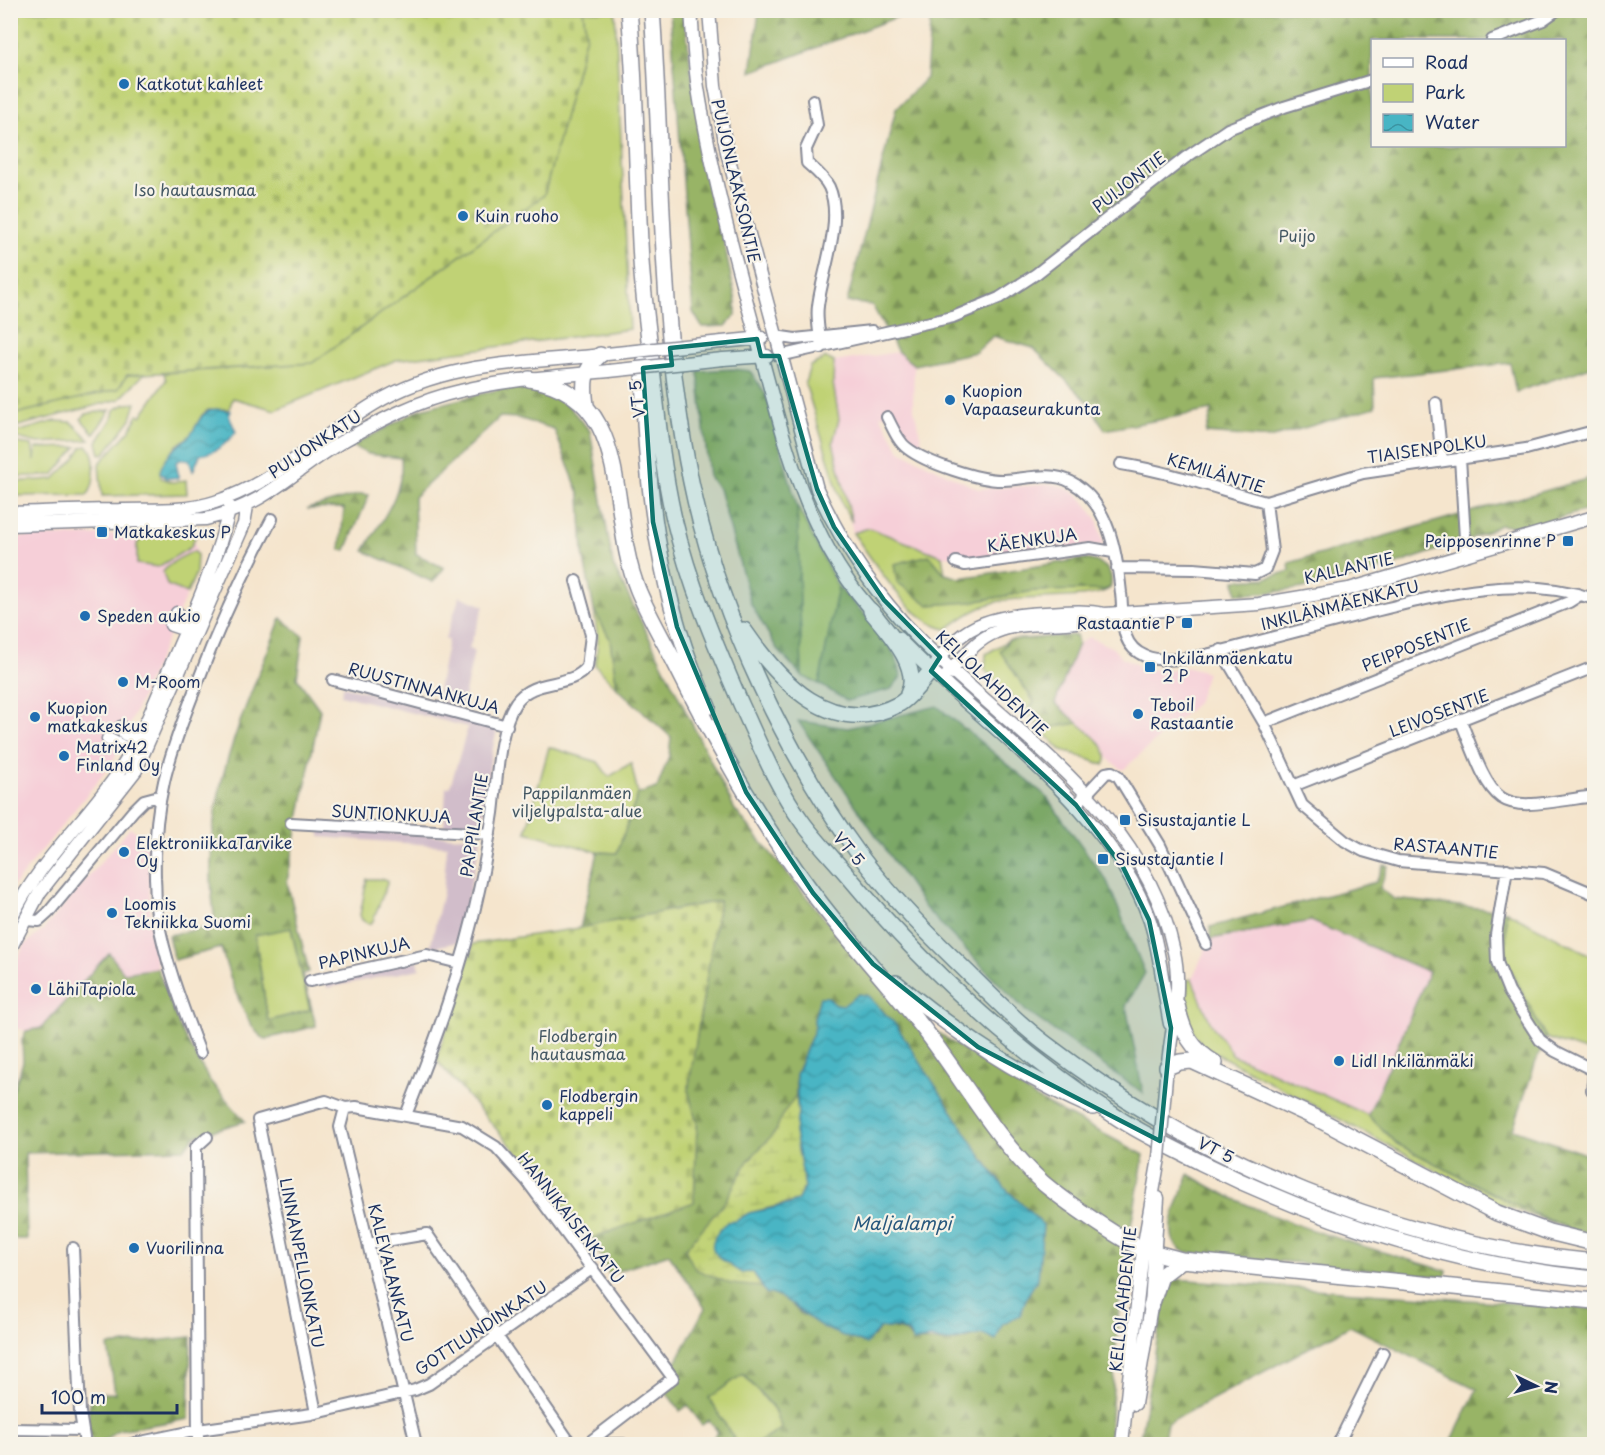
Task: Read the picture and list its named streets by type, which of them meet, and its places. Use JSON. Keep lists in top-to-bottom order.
{
  "streets": {
    "highway": ["VT 5"],
    "main road": [
      "PUIJONLAAKSONTIE",
      "PUIJONKATU",
      "KALLANTIE",
      "KELLOLAHDENTIE"
    ],
    "street": [
      "PUIJONTIE",
      "TIAISENPOLKU",
      "KEMILÄNTIE",
      "KÄENKUJA",
      "INKILÄNMÄENKATU",
      "PEIPPOSENTIE",
      "RUUSTINNANKUJA",
      "LEIVOSENTIE",
      "SUNTIONKUJA",
      "PAPPILANTIE",
      "RASTAANTIE",
      "PAPINKUJA",
      "HANNIKAISENKATU",
      "LINNANPELLONKATU",
      "KALEVALANKATU",
      "GOTTLUNDINKATU"
    ]
  },
  "crossings": [
    ["PUIJONLAAKSONTIE", "PUIJONTIE"],
    ["PUIJONLAAKSONTIE", "PUIJONKATU"],
    ["PUIJONLAAKSONTIE", "KELLOLAHDENTIE"],
    ["PUIJONTIE", "PUIJONKATU"],
    ["PUIJONTIE", "KELLOLAHDENTIE"],
    ["PUIJONKATU", "KELLOLAHDENTIE"],
    ["TIAISENPOLKU", "KEMILÄNTIE"],
    ["KEMILÄNTIE", "INKILÄNMÄENKATU"],
    ["KÄENKUJA", "INKILÄNMÄENKATU"],
    ["KALLANTIE", "INKILÄNMÄENKATU"],
    ["KALLANTIE", "KELLOLAHDENTIE"],
    ["INKILÄNMÄENKATU", "PEIPPOSENTIE"],
    ["INKILÄNMÄENKATU", "RASTAANTIE"],
    ["PEIPPOSENTIE", "RASTAANTIE"],
    ["RUUSTINNANKUJA", "PAPPILANTIE"],
    ["LEIVOSENTIE", "RASTAANTIE"],
    ["SUNTIONKUJA", "PAPPILANTIE"],
    ["PAPPILANTIE", "PAPINKUJA"],
    ["PAPPILANTIE", "HANNIKAISENKATU"],
    ["HANNIKAISENKATU", "LINNANPELLONKATU"],
    ["HANNIKAISENKATU", "KALEVALANKATU"],
    ["HANNIKAISENKATU", "GOTTLUNDINKATU"],
    ["LINNANPELLONKATU", "GOTTLUNDINKATU"],
    ["KALEVALANKATU", "GOTTLUNDINKATU"]
  ],
  "water": ["Maljalampi"],
  "parks": [
    "Iso hautausmaa",
    "Puijo",
    "Pappilanmäen viljelypalsta-alue",
    "Flodbergin hautausmaa"
  ],
  "places": {
    "other": [
      "Katkotut kahleet",
      "Kuin ruoho",
      "Kuopion Vapaaseurakunta",
      "Speden aukio",
      "M-Room",
      "Teboil Rastaantie",
      "Kuopion matkakeskus",
      "Matrix42 Finland Oy",
      "ElektroniikkaTarvike Oy",
      "Loomis Tekniikka Suomi",
      "LähiTapiola",
      "Lidl Inkilänmäki",
      "Flodbergin kappeli",
      "Vuorilinna"
    ],
    "transit": [
      "Matkakeskus P",
      "Peipposenrinne P",
      "Rastaantie P",
      "Inkilänmäenkatu 2 P",
      "Sisustajantie L",
      "Sisustajantie I"
    ]
  },
  "legend": ["Road", "Park", "Water"],
  "scale_bar": "100 m",
  "north": "right"
}
